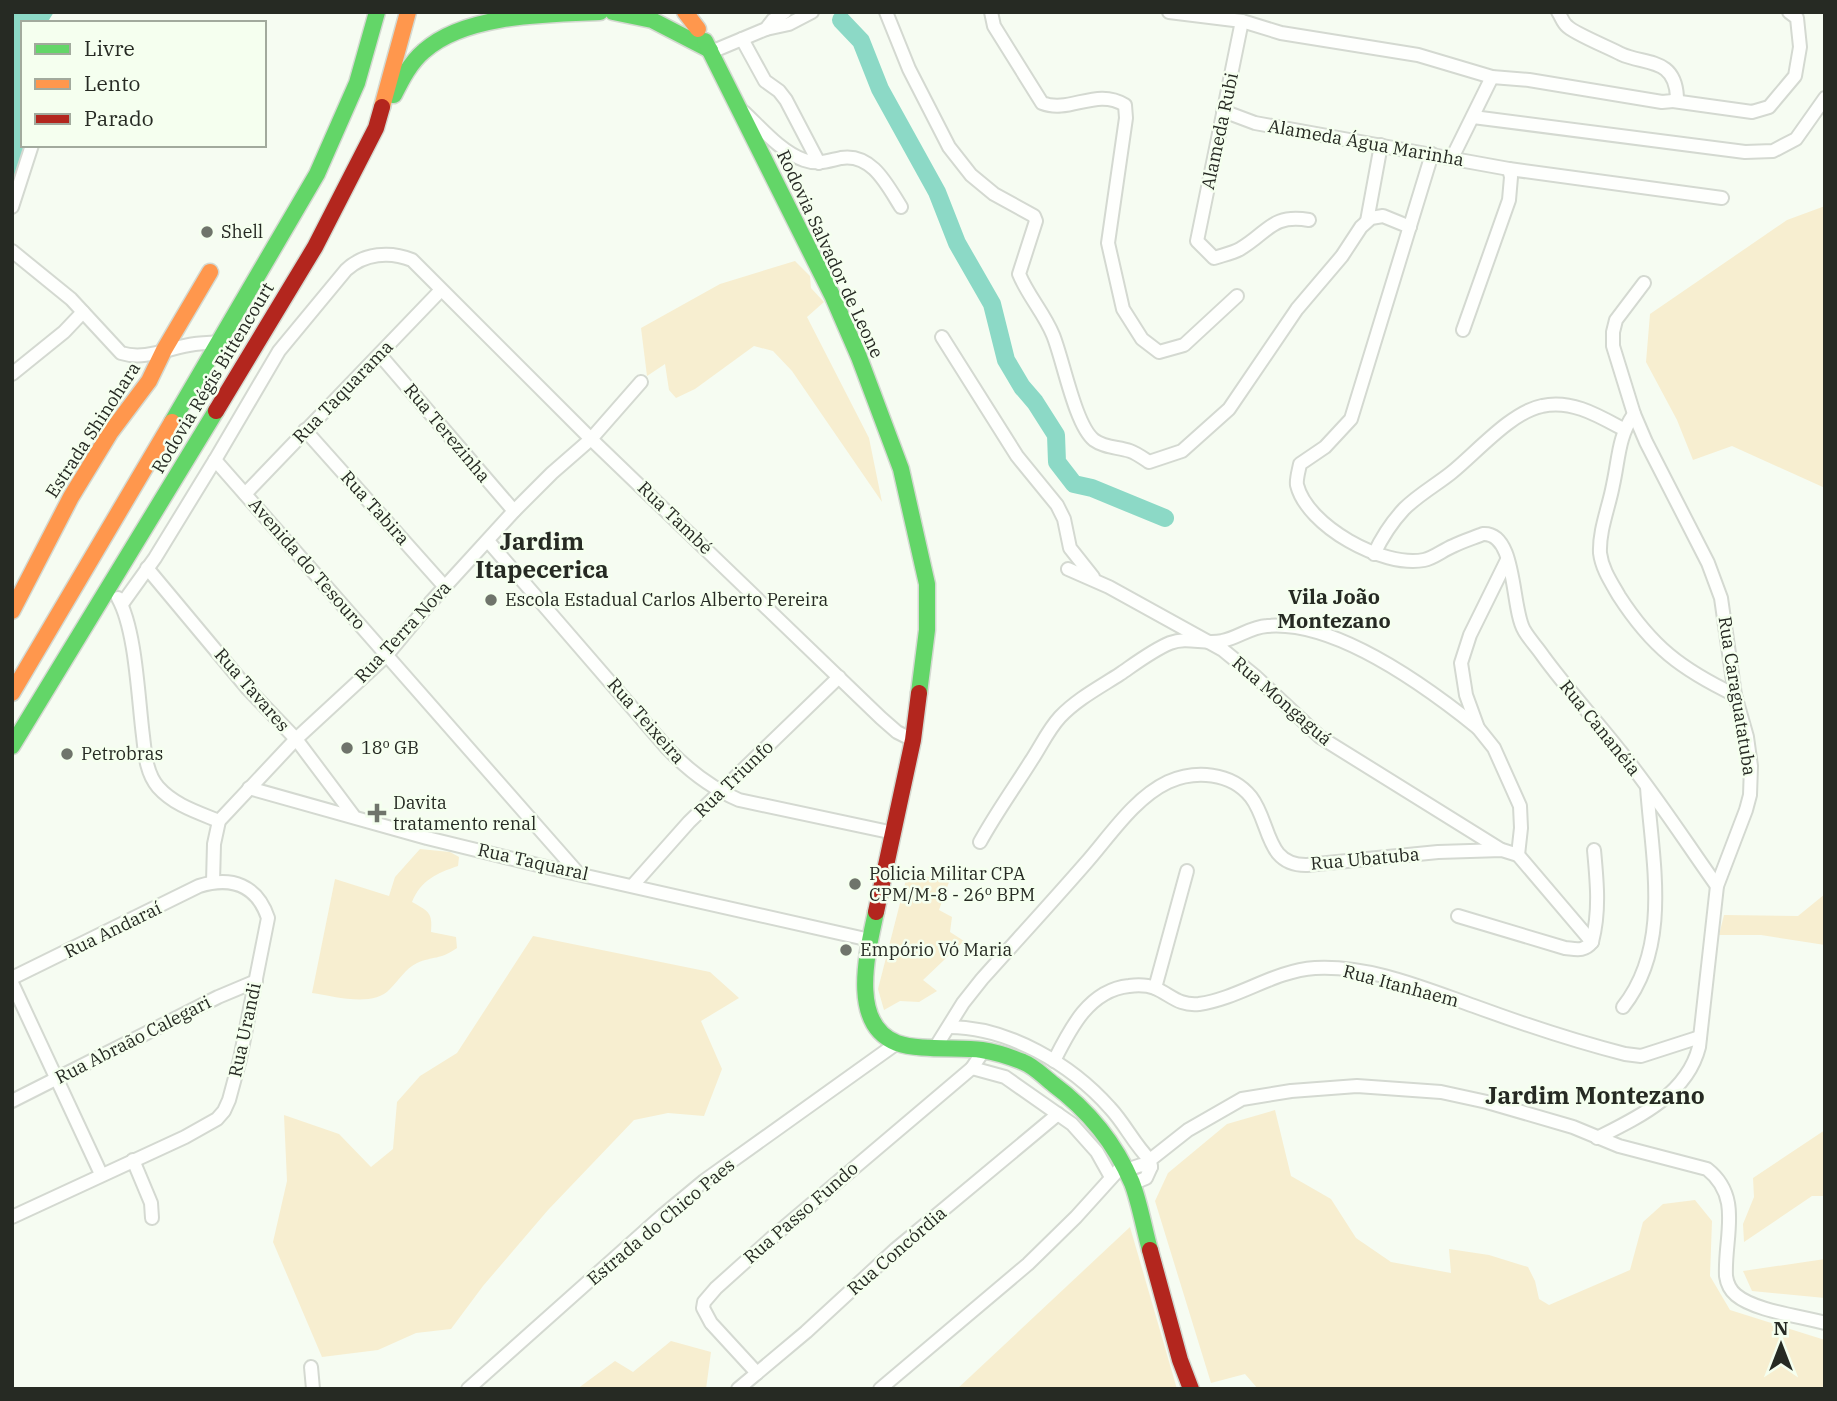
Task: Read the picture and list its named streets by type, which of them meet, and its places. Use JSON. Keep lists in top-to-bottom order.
{
  "streets": {
    "main road": ["Rodovia Salvador de Leone", "Rodovia Régis Bittencourt", "Estrada Shinohara"],
    "street": [
      "Alameda Rubi",
      "Alameda Água Marinha",
      "Rua Taquarama",
      "Rua Terezinha",
      "Rua Tabira",
      "Rua També",
      "Avenida do Tesouro",
      "Rua Terra Nova",
      "Rua Tavares",
      "Rua Caraguatatuba",
      "Rua Mongaguá",
      "Rua Teixeira",
      "Rua Cananéia",
      "Rua Triunfo",
      "Rua Ubatuba",
      "Rua Taquaral",
      "Rua Andaraí",
      "Rua Itanhaem",
      "Rua Urandi",
      "Rua Abraão Calegari",
      "Rua Passo Fundo",
      "Estrada do Chico Paes",
      "Rua Concórdia"
    ]
  },
  "crossings": [
    ["Alameda Rubi", "Alameda Água Marinha"],
    ["Rodovia Salvador de Leone", "Rua També"],
    ["Rodovia Salvador de Leone", "Rua Teixeira"],
    ["Rodovia Salvador de Leone", "Rua Taquaral"],
    ["Rodovia Salvador de Leone", "Estrada do Chico Paes"],
    ["Rua Taquarama", "Rua Terezinha"],
    ["Rua Taquarama", "Rua Tabira"],
    ["Rua Taquarama", "Rua També"],
    ["Rua Taquarama", "Avenida do Tesouro"],
    ["Rua Terezinha", "Rua Terra Nova"],
    ["Rua Tabira", "Rua Terra Nova"],
    ["Rua També", "Avenida do Tesouro"],
    ["Rua També", "Rua Terra Nova"],
    ["Rua També", "Rua Tavares"],
    ["Rua També", "Rua Triunfo"],
    ["Avenida do Tesouro", "Rua Terra Nova"],
    ["Avenida do Tesouro", "Rua Taquaral"],
    ["Rua Terra Nova", "Rua Tavares"],
    ["Rua Terra Nova", "Rua Teixeira"],
    ["Rua Terra Nova", "Rua Taquaral"],
    ["Rua Tavares", "Rua Taquaral"],
    ["Rua Caraguatatuba", "Rua Cananéia"],
    ["Rua Caraguatatuba", "Rua Itanhaem"],
    ["Rua Mongaguá", "Rua Ubatuba"],
    ["Rua Teixeira", "Rua Triunfo"],
    ["Rua Triunfo", "Rua Taquaral"],
    ["Rua Andaraí", "Rua Urandi"],
    ["Rua Urandi", "Rua Abraão Calegari"],
    ["Rua Passo Fundo", "Rua Concórdia"]
  ],
  "districts": ["Jardim Itapecerica", "Vila João Montezano", "Jardim Montezano"],
  "places": {
    "other": [
      "Shell",
      "Escola Estadual Carlos Alberto Pereira",
      "18º GB",
      "Petrobras",
      "Policia Militar CPA CPM/M-8 - 26º BPM",
      "Empório Vó Maria"
    ],
    "health": ["Davita tratamento renal"]
  },
  "legend": ["Livre", "Lento", "Parado"],
  "north": "top"
}
